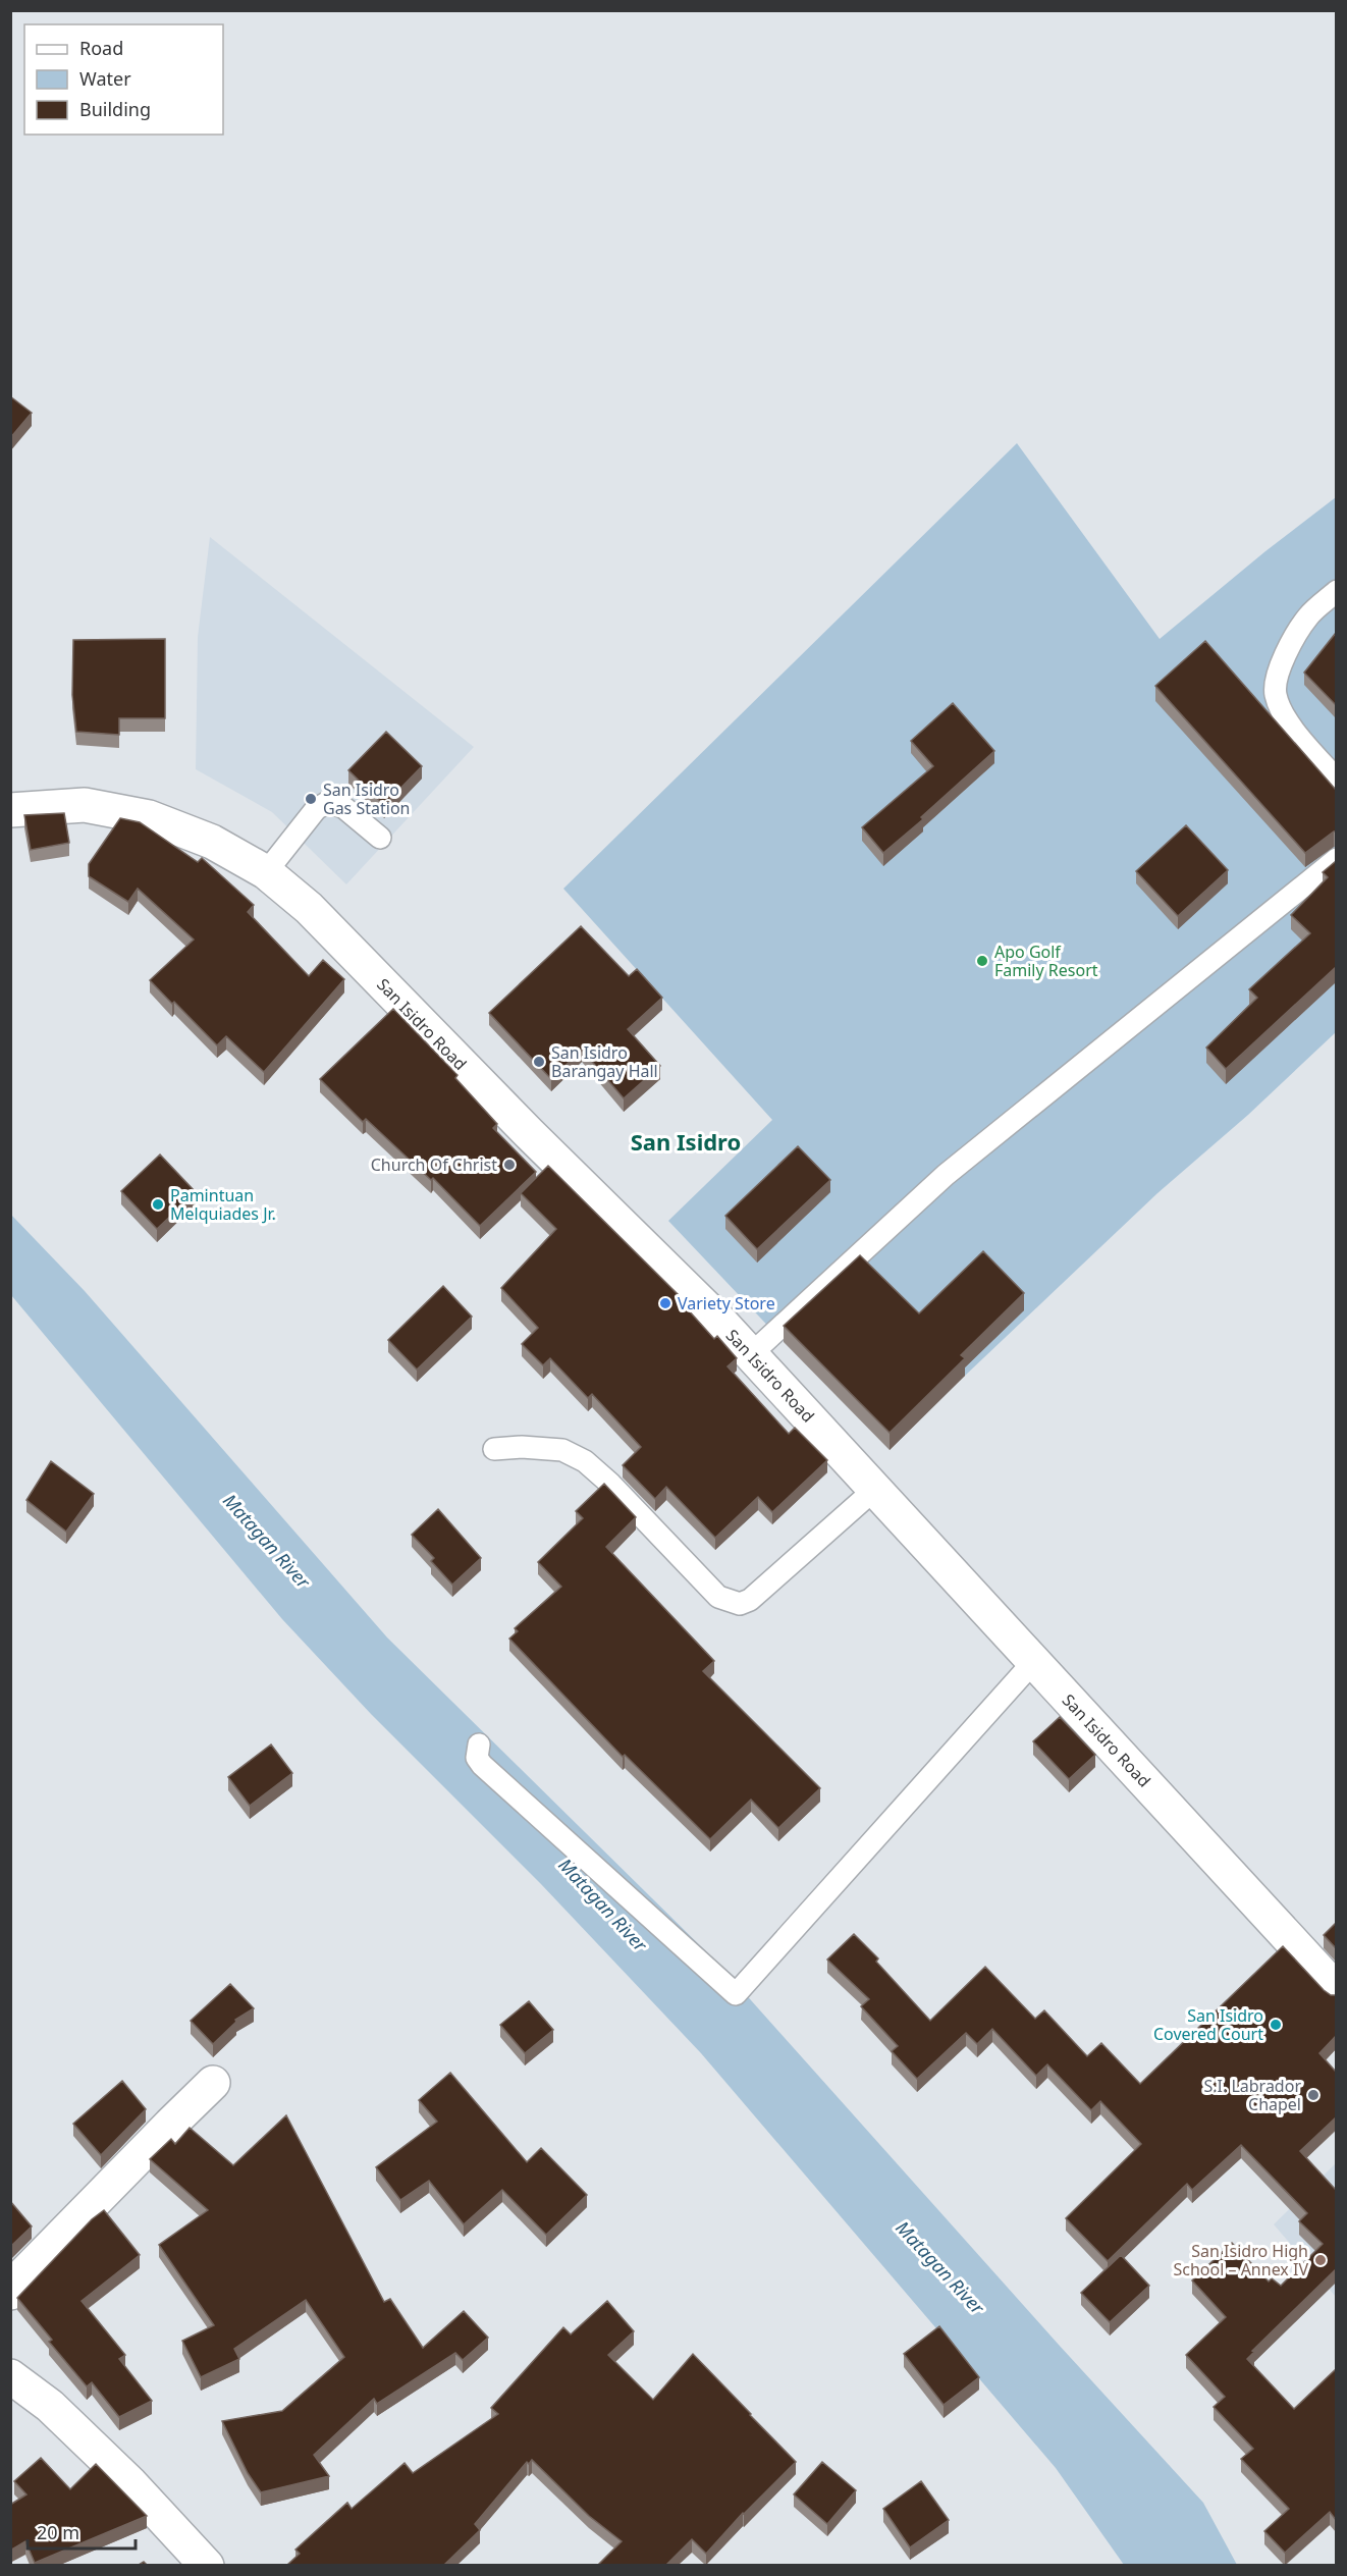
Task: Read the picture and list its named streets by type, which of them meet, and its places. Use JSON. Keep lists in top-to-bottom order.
{
  "streets": {
    "street": ["San Isidro Road"]
  },
  "districts": ["San Isidro"],
  "water": ["Matagan River"],
  "places": [
    "San Isidro Gas Station",
    "Apo Golf Family Resort",
    "San Isidro Barangay Hall",
    "Church Of Christ",
    "Pamintuan Melquiades Jr.",
    "Variety Store",
    "San Isidro Covered Court",
    "S.I. Labrador Chapel",
    "San Isidro High School – Annex IV"
  ],
  "legend": ["Road", "Water", "Building"],
  "scale_bar": "20 m"
}
